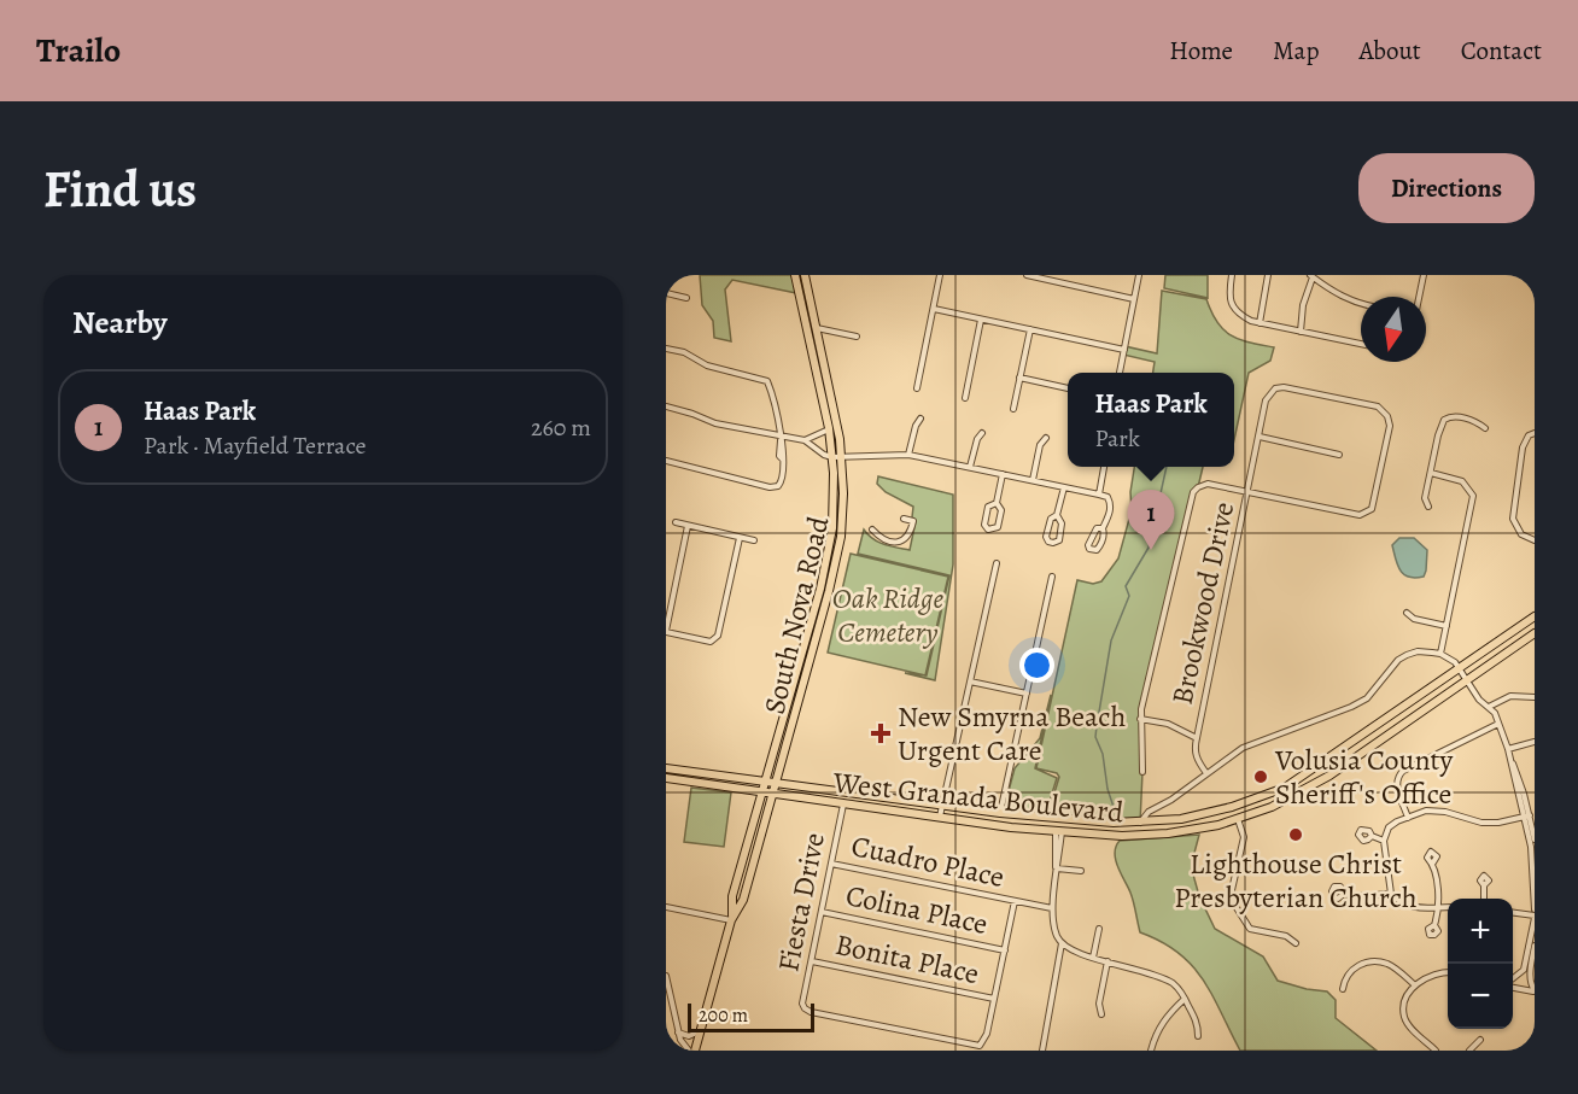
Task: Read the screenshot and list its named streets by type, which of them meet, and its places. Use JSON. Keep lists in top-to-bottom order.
{
  "streets": {
    "main road": ["South Nova Road", "West Granada Boulevard"],
    "street": [
      "Brookwood Drive",
      "Cuadro Place",
      "Fiesta Drive",
      "Colina Place",
      "Bonita Place"
    ]
  },
  "crossings": [
    ["South Nova Road", "West Granada Boulevard"],
    ["West Granada Boulevard", "Fiesta Drive"],
    ["Cuadro Place", "Fiesta Drive"],
    ["Fiesta Drive", "Colina Place"],
    ["Fiesta Drive", "Bonita Place"]
  ],
  "parks": ["Oak Ridge Cemetery"],
  "places": {
    "health": ["New Smyrna Beach Urgent Care"],
    "other": ["Volusia County Sheriff's Office", "Lighthouse Christ Presbyterian Church"]
  },
  "scale_bar": "200 m",
  "north": "bottom",
  "page": {
    "header": "Trailo",
    "nav": [
      "Home",
      "Map",
      "About",
      "Contact"
    ],
    "buttons": "Directions",
    "title": "Find us",
    "heading": "Nearby",
    "list": [
      {
        "mark": "1",
        "name": "Haas Park",
        "note": "Park · Mayfield Terrace",
        "value": "260 m"
      }
    ],
    "popup": ["Haas Park", "Park"],
    "pins": "1",
    "map_buttons": ["+", "−"],
    "scale": "200 m"
  }
}
